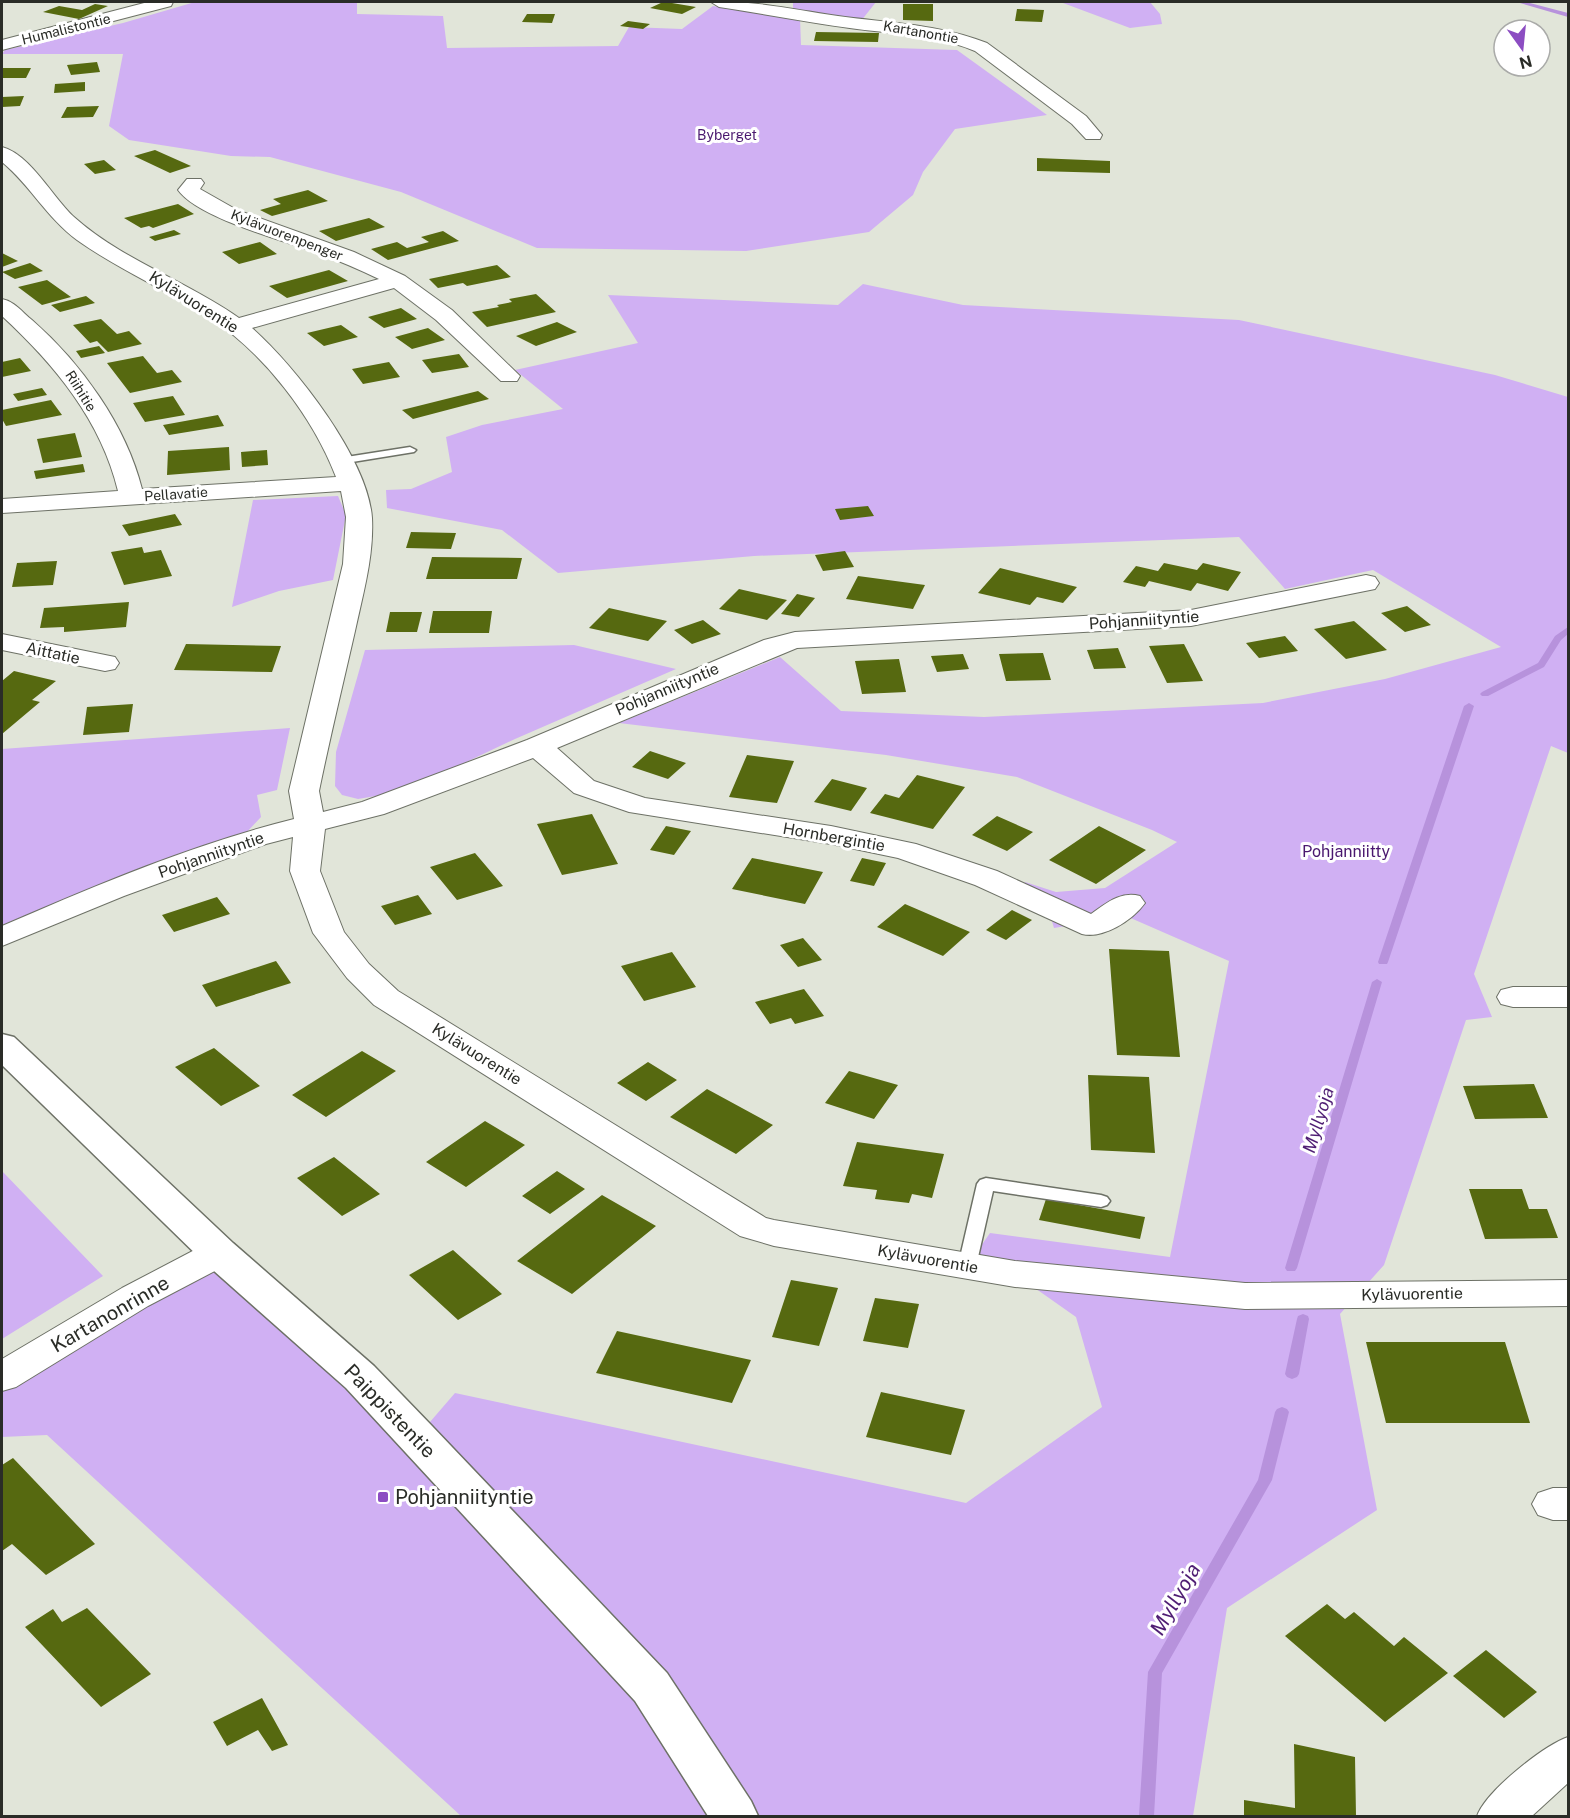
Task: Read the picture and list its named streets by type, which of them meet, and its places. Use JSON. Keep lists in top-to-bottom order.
{
  "streets": {
    "street": [
      "Humalistontie",
      "Kartanontie",
      "Kylävuorenpenger",
      "Kylävuorentie",
      "Riihitie",
      "Pellavatie",
      "Pohjanniityntie",
      "Aittatie",
      "Hornbergintie",
      "Kartanonrinne",
      "Paippistentie"
    ]
  },
  "crossings": [
    ["Kylävuorentie", "Pellavatie"],
    ["Kylävuorentie", "Pohjanniityntie"],
    ["Riihitie", "Pellavatie"],
    ["Pohjanniityntie", "Hornbergintie"],
    ["Kartanonrinne", "Paippistentie"]
  ],
  "water": ["Myllyoja"],
  "parks": ["Byberget", "Pohjanniitty"],
  "places": {
    "transit": ["Pohjanniityntie"]
  },
  "north": "bottom"
}
